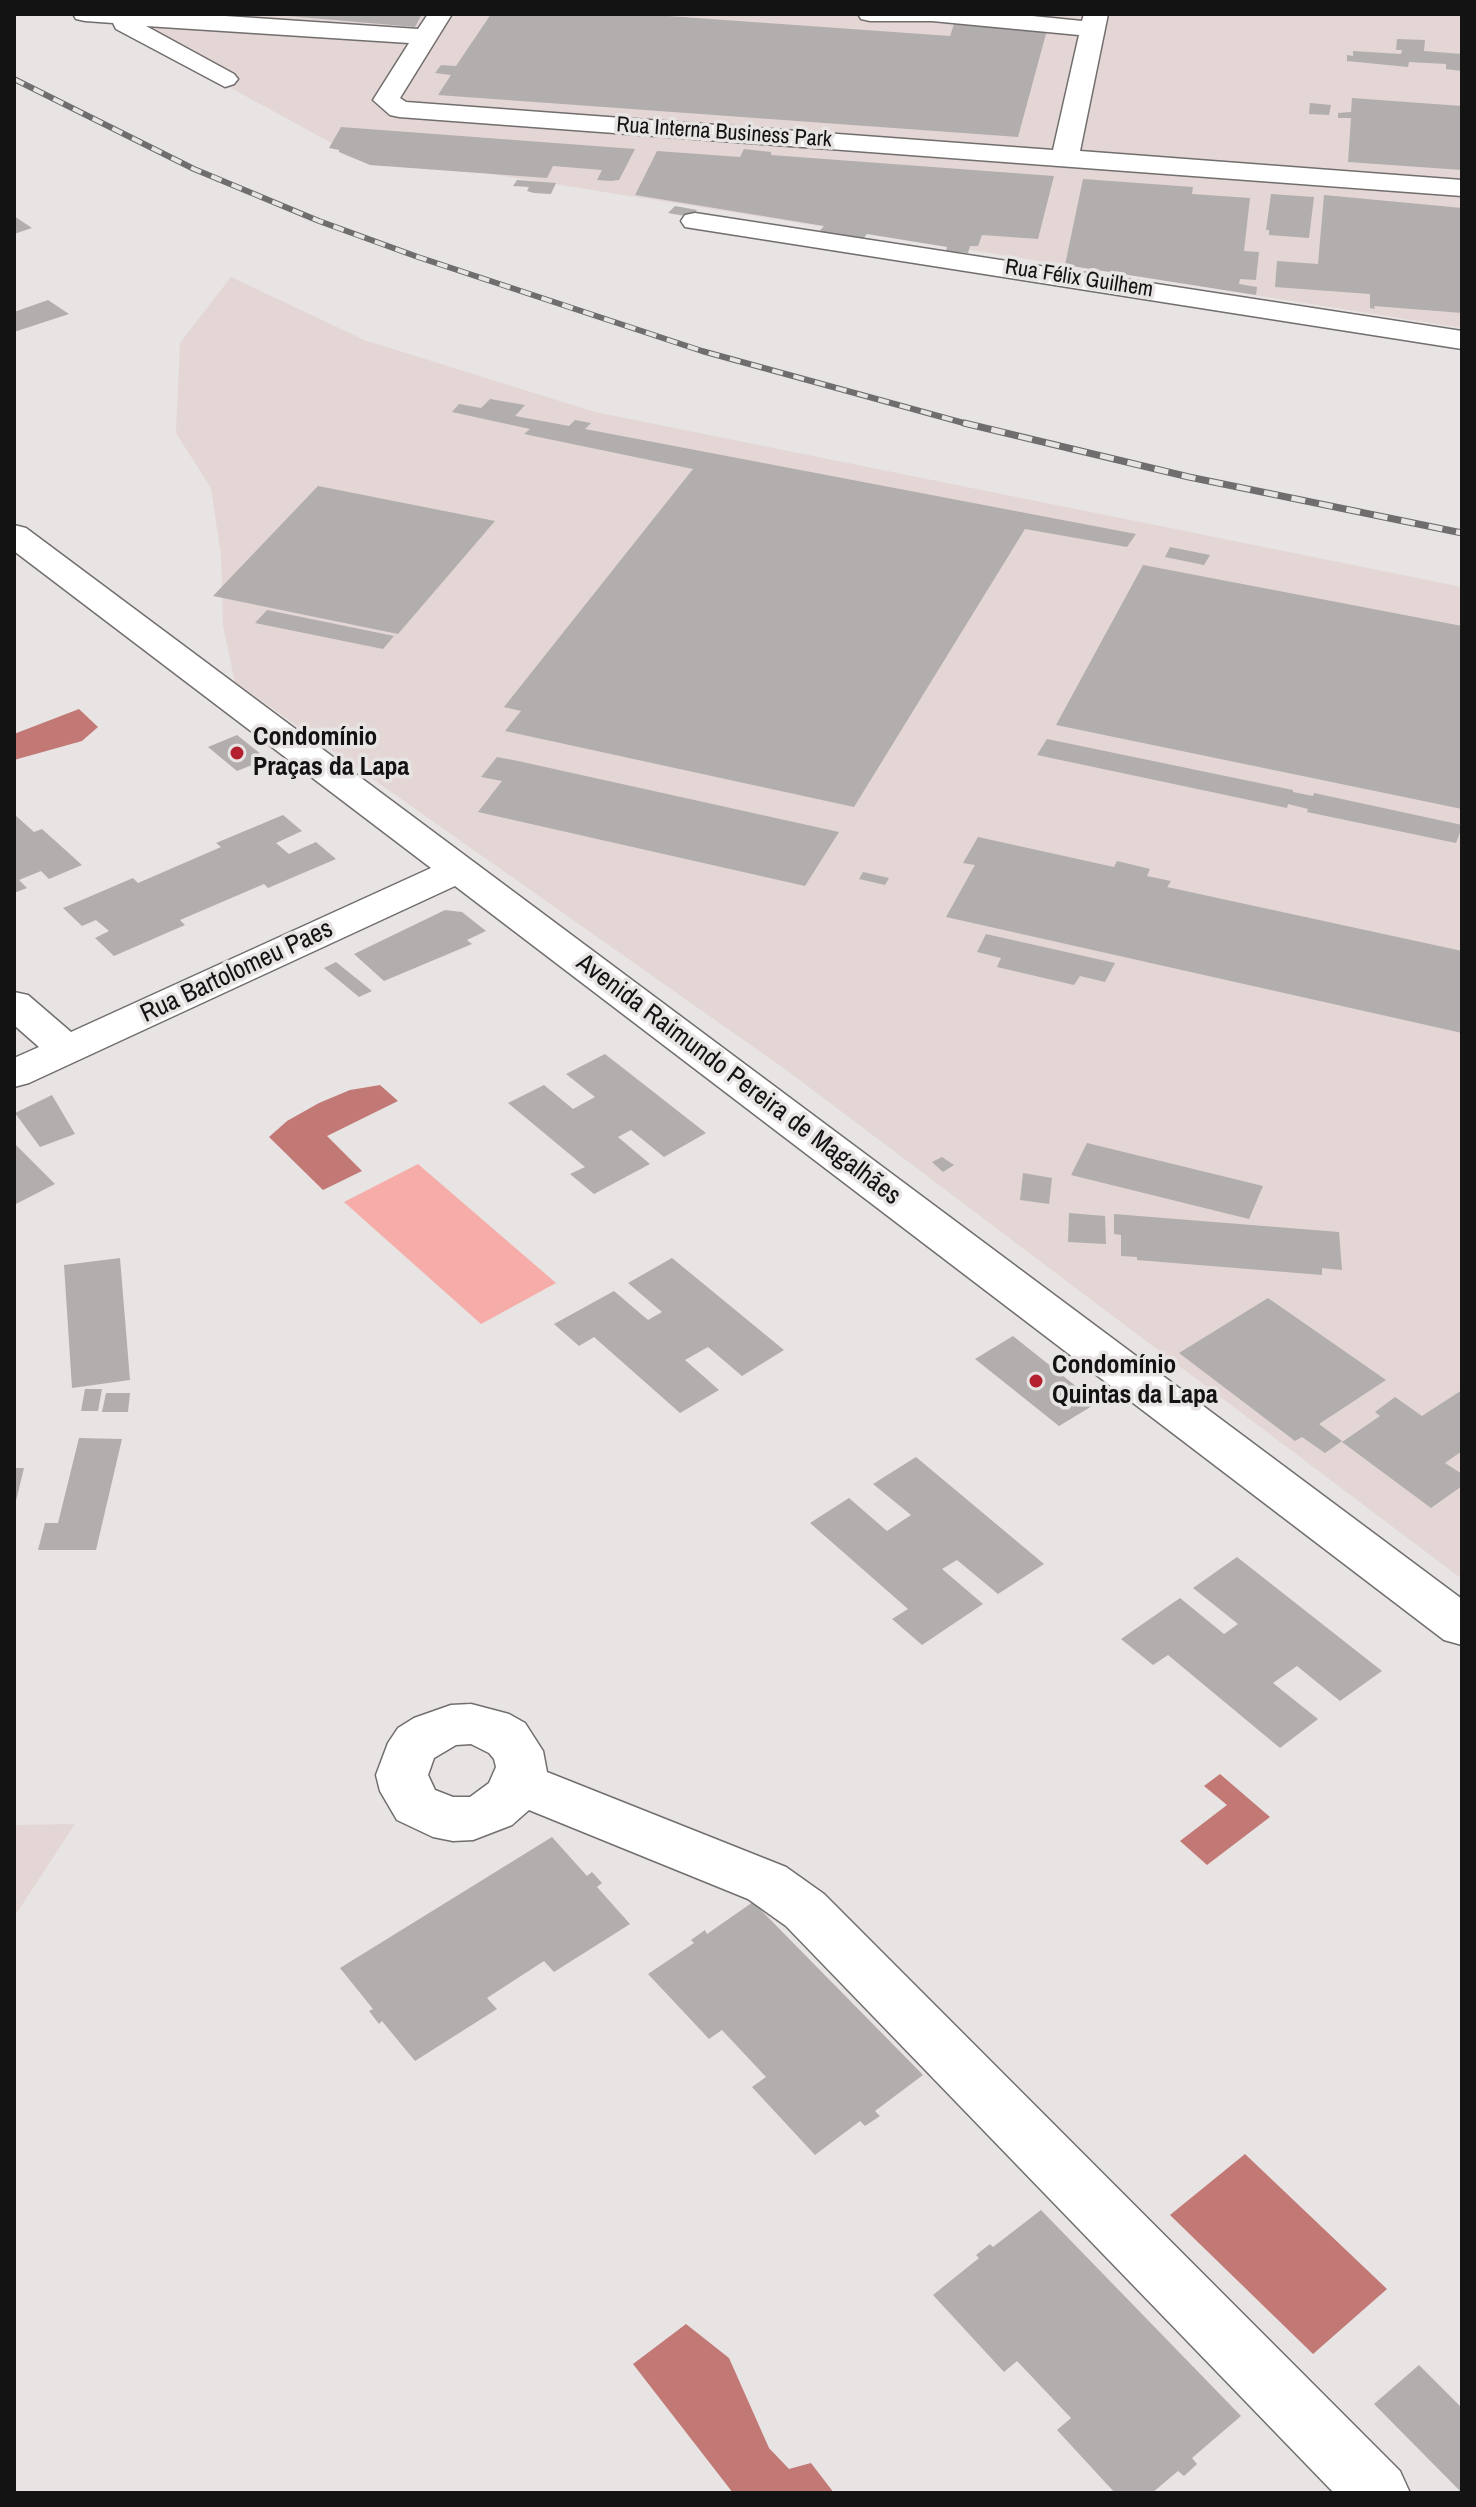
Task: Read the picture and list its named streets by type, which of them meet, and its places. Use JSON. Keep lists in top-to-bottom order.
{
  "streets": {
    "street": [
      "Rua Interna Business Park",
      "Rua Félix Guilhem",
      "Rua Bartolomeu Paes",
      "Avenida Raimundo Pereira de Magalhães"
    ]
  },
  "crossings": [
    ["Rua Bartolomeu Paes", "Avenida Raimundo Pereira de Magalhães"]
  ],
  "places": ["Condomínio Praças da Lapa", "Condomínio Quintas da Lapa"]
}
